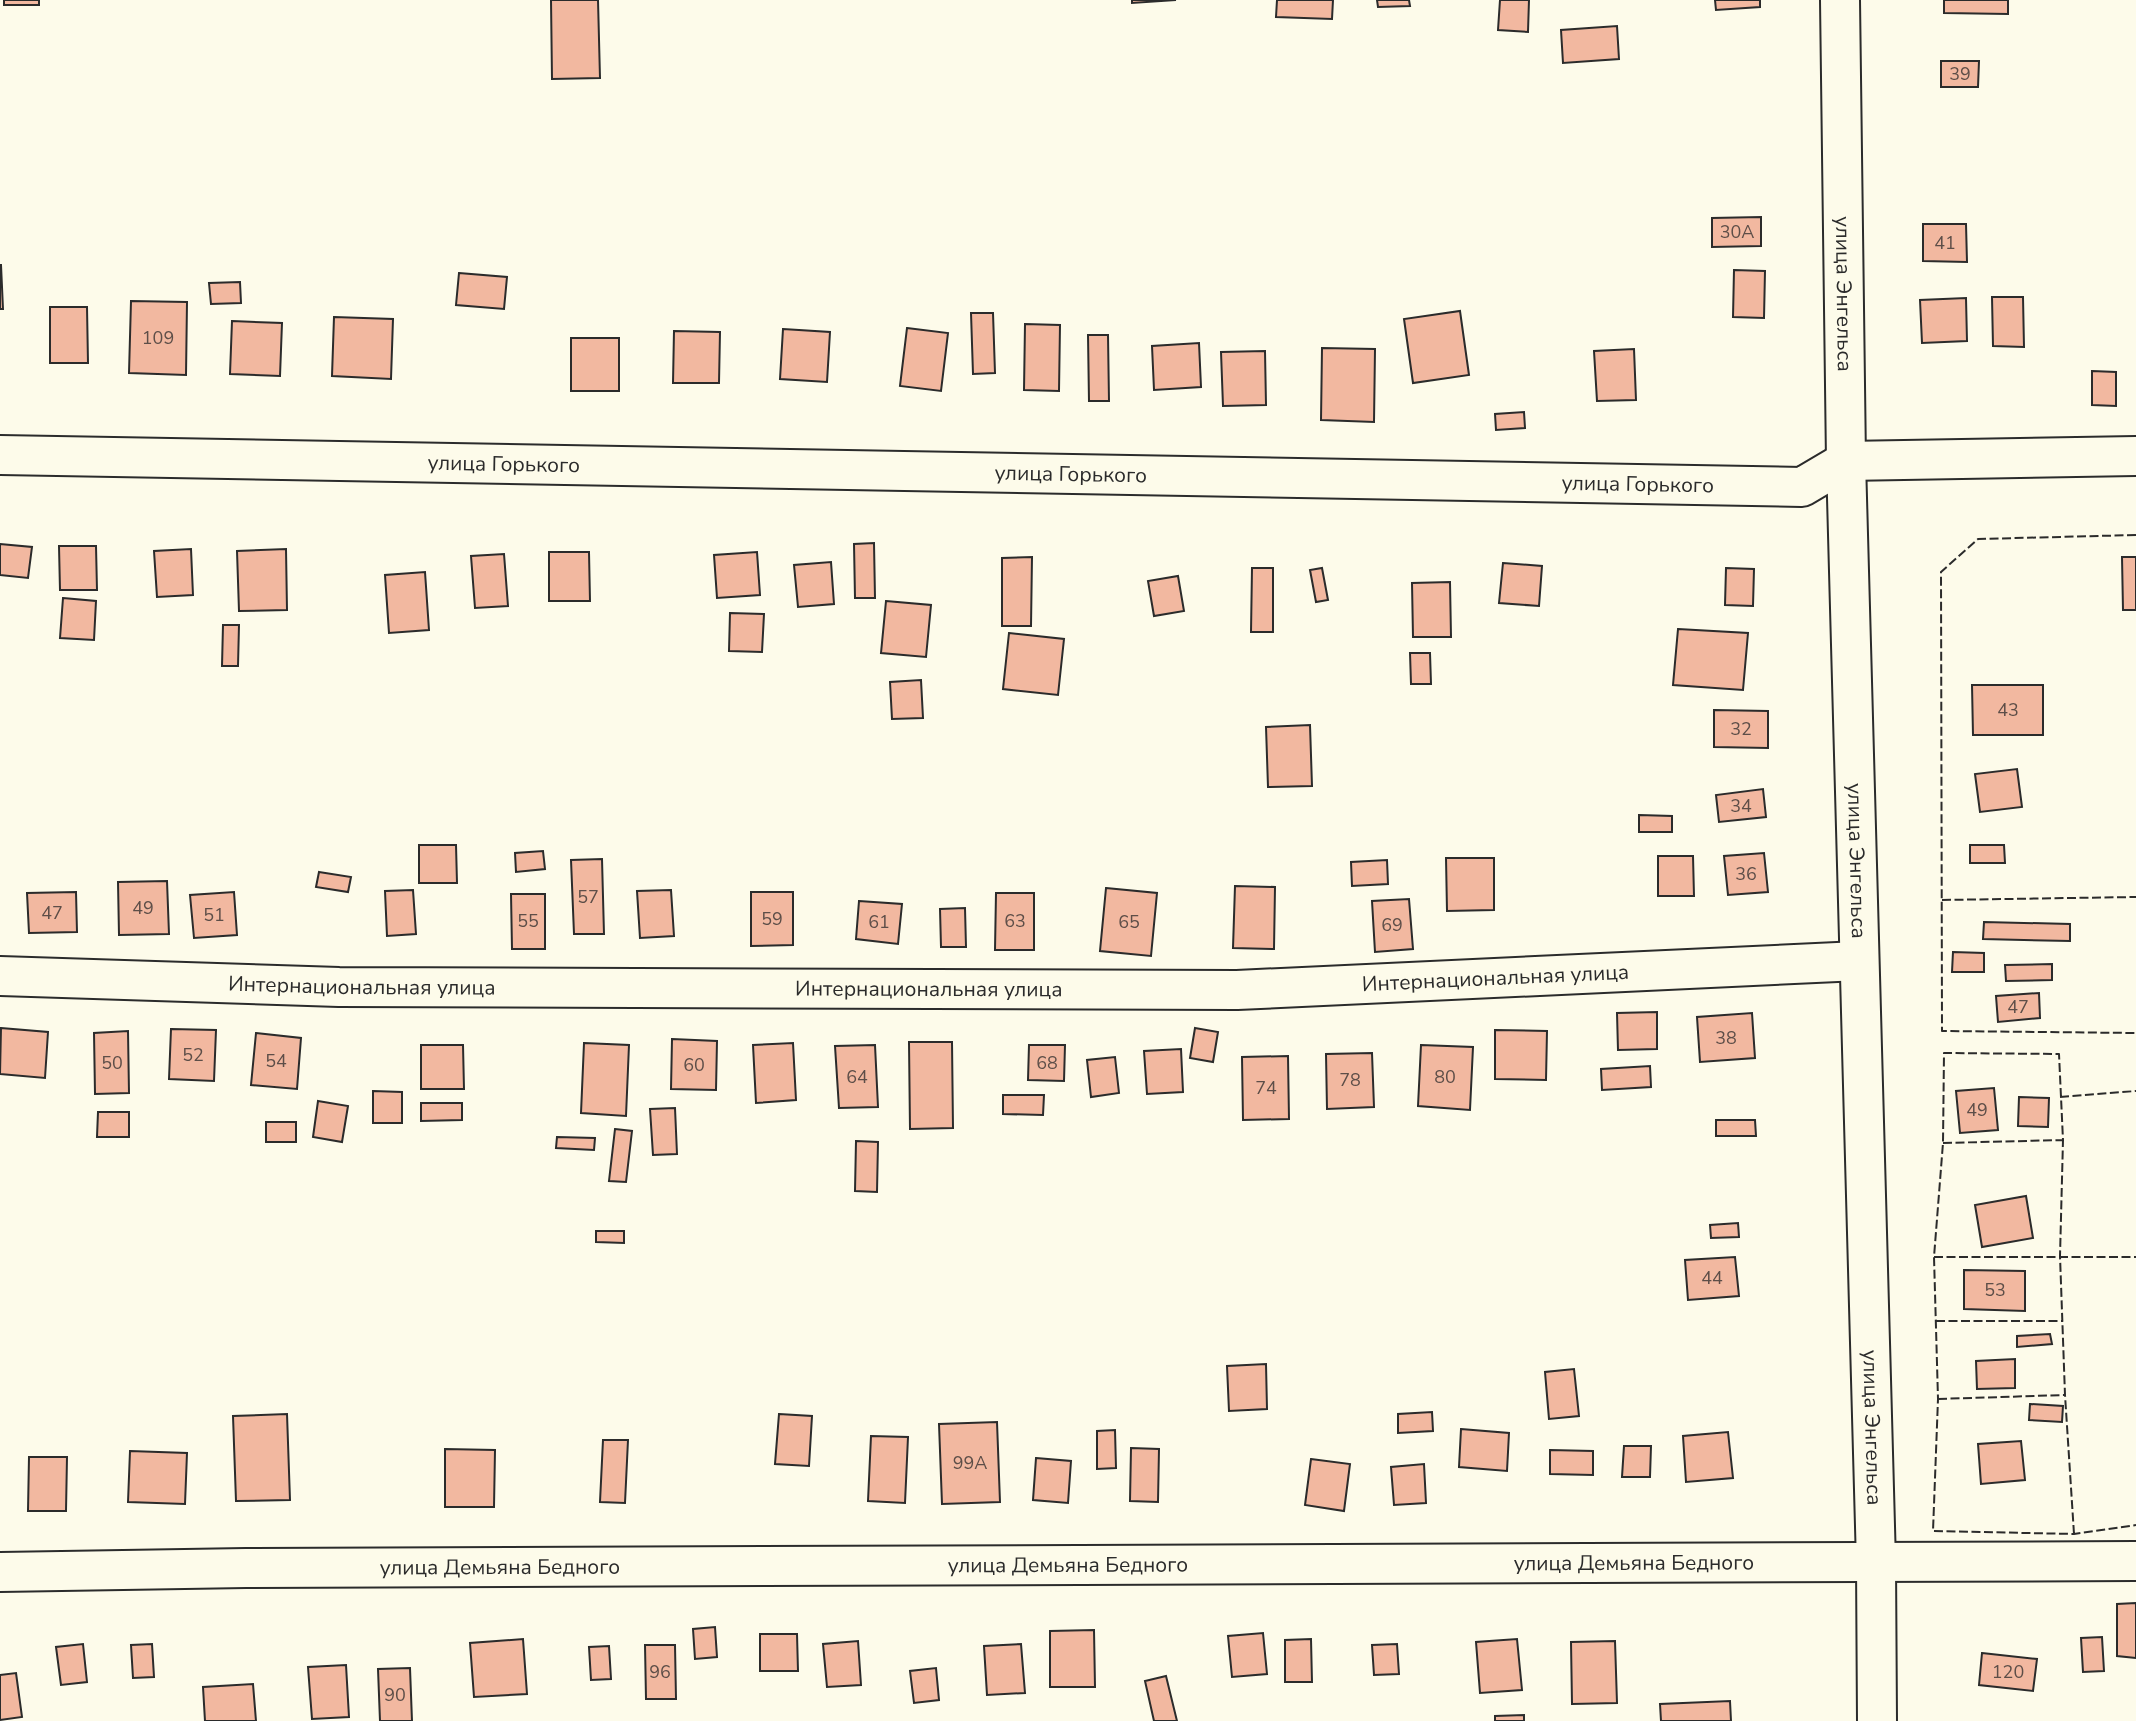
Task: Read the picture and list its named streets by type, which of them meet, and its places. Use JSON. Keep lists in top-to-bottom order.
{
  "streets": {
    "street": [
      "улица Энгельса",
      "улица Горького",
      "Интернациональная улица",
      "улица Демьяна Бедного"
    ]
  },
  "crossings": [
    ["улица Энгельса", "улица Горького"],
    ["улица Энгельса", "Интернациональная улица"],
    ["улица Энгельса", "улица Демьяна Бедного"]
  ],
  "house_numbers": [
    "39",
    "30А",
    "41",
    "109",
    "43",
    "32",
    "34",
    "36",
    "57",
    "49",
    "47",
    "51",
    "59",
    "55",
    "63",
    "61",
    "65",
    "69",
    "47",
    "38",
    "52",
    "54",
    "50",
    "68",
    "60",
    "64",
    "80",
    "78",
    "74",
    "49",
    "44",
    "53",
    "99А",
    "96",
    "120",
    "90"
  ]
}
